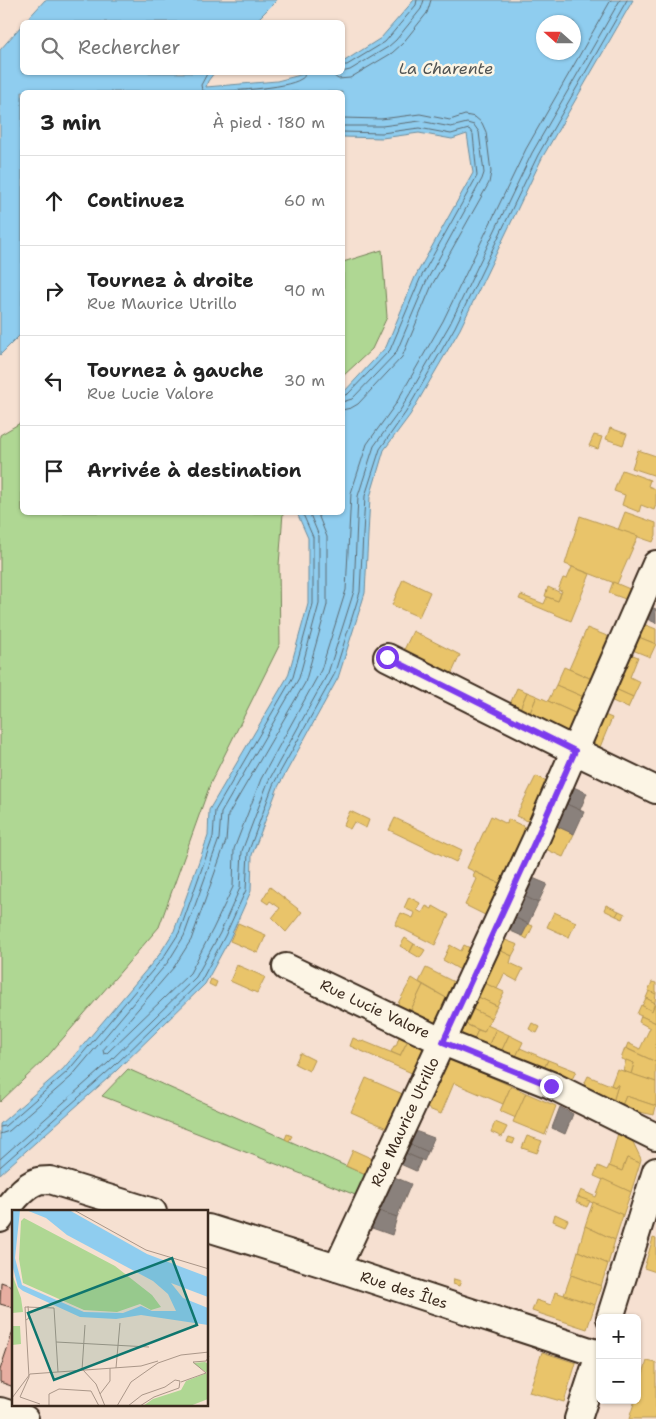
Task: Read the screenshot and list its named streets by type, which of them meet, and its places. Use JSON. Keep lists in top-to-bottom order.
{
  "streets": {
    "street": ["Rue Lucie Valore", "Rue Maurice Utrillo", "Rue des Îles"]
  },
  "crossings": [
    ["Rue Lucie Valore", "Rue Maurice Utrillo"],
    ["Rue Maurice Utrillo", "Rue des Îles"]
  ],
  "water": ["La Charente"],
  "north": "left",
  "page": {
    "search": "Rechercher",
    "heading": ["3 min", "À pied · 180 m"],
    "list": [
      ["Continuez", "60 m"],
      ["Tournez à droite", "Rue Maurice Utrillo", "90 m"],
      ["Tournez à gauche", "Rue Lucie Valore", "30 m"],
      "Arrivée à destination"
    ],
    "map_buttons": ["+", "−"]
  }
}
